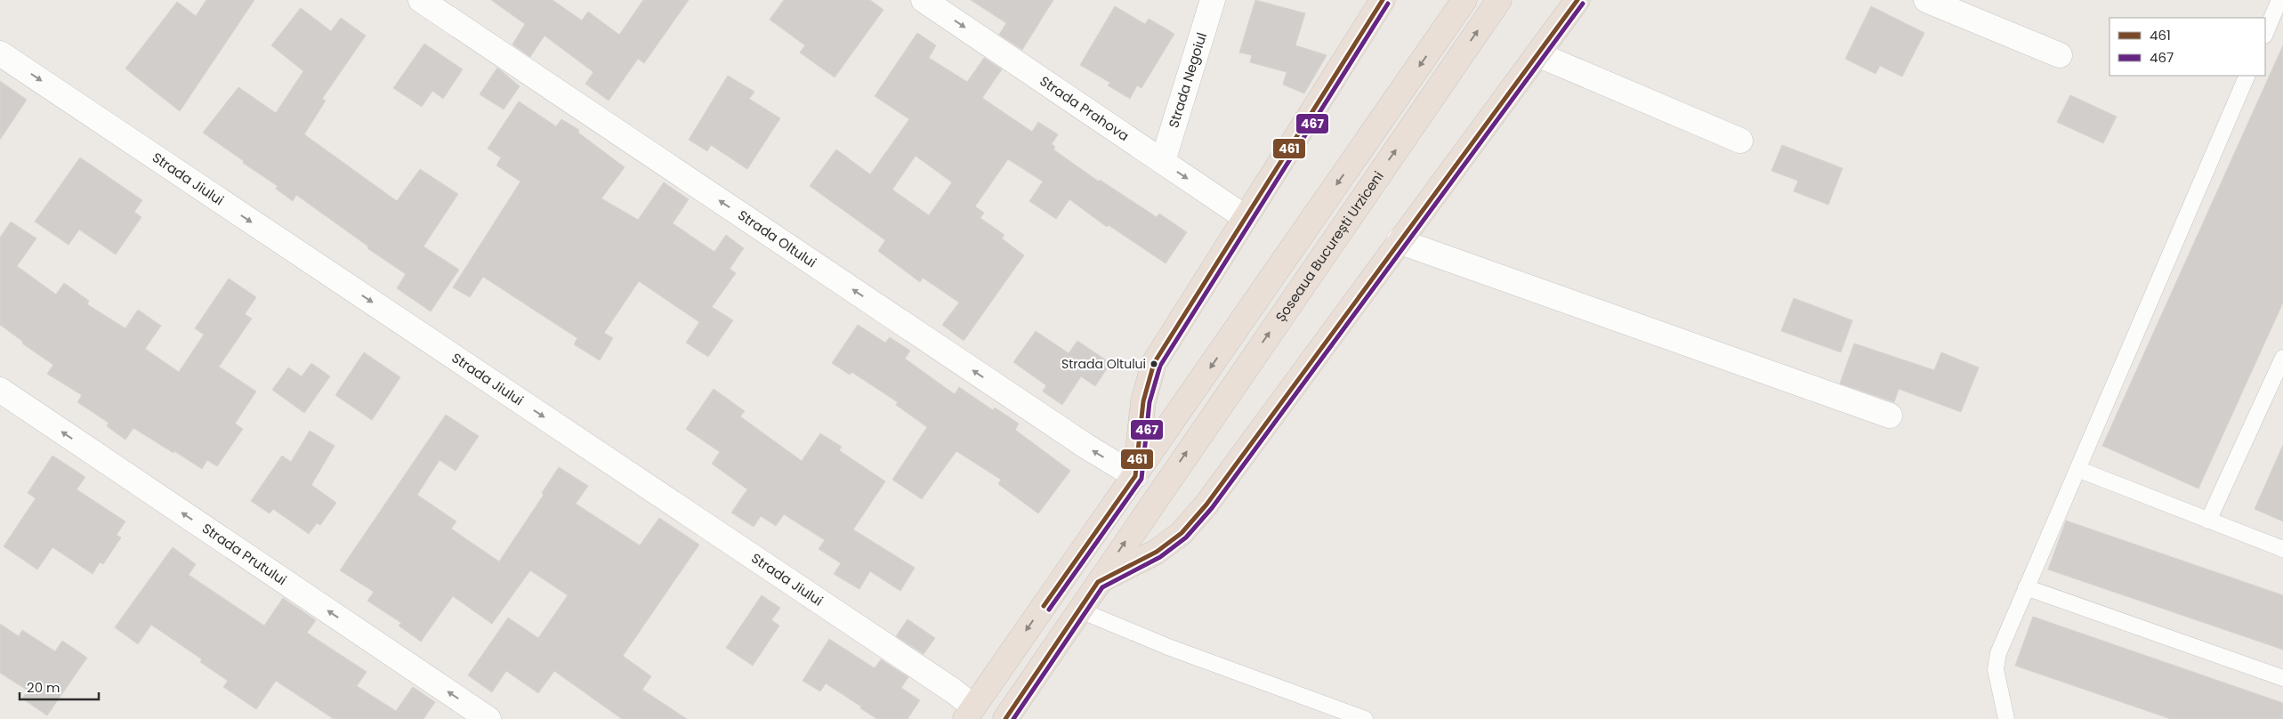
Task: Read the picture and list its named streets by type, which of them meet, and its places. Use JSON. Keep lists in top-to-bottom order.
{
  "streets": {
    "highway": ["Șoseaua București Urziceni"],
    "street": [
      "Strada Negoiul",
      "Strada Prahova",
      "Strada Jiului",
      "Strada Oltului",
      "Strada Prutului"
    ]
  },
  "crossings": [
    ["Strada Negoiul", "Strada Prahova"]
  ],
  "one_way": [
    "Strada Prahova",
    "Strada Jiului",
    "Strada Oltului",
    "Strada Prutului"
  ],
  "places": ["Strada Oltului"],
  "lines": ["transit line 461", "transit line 467"],
  "legend": ["461", "467"],
  "scale_bar": "20 m"
}
